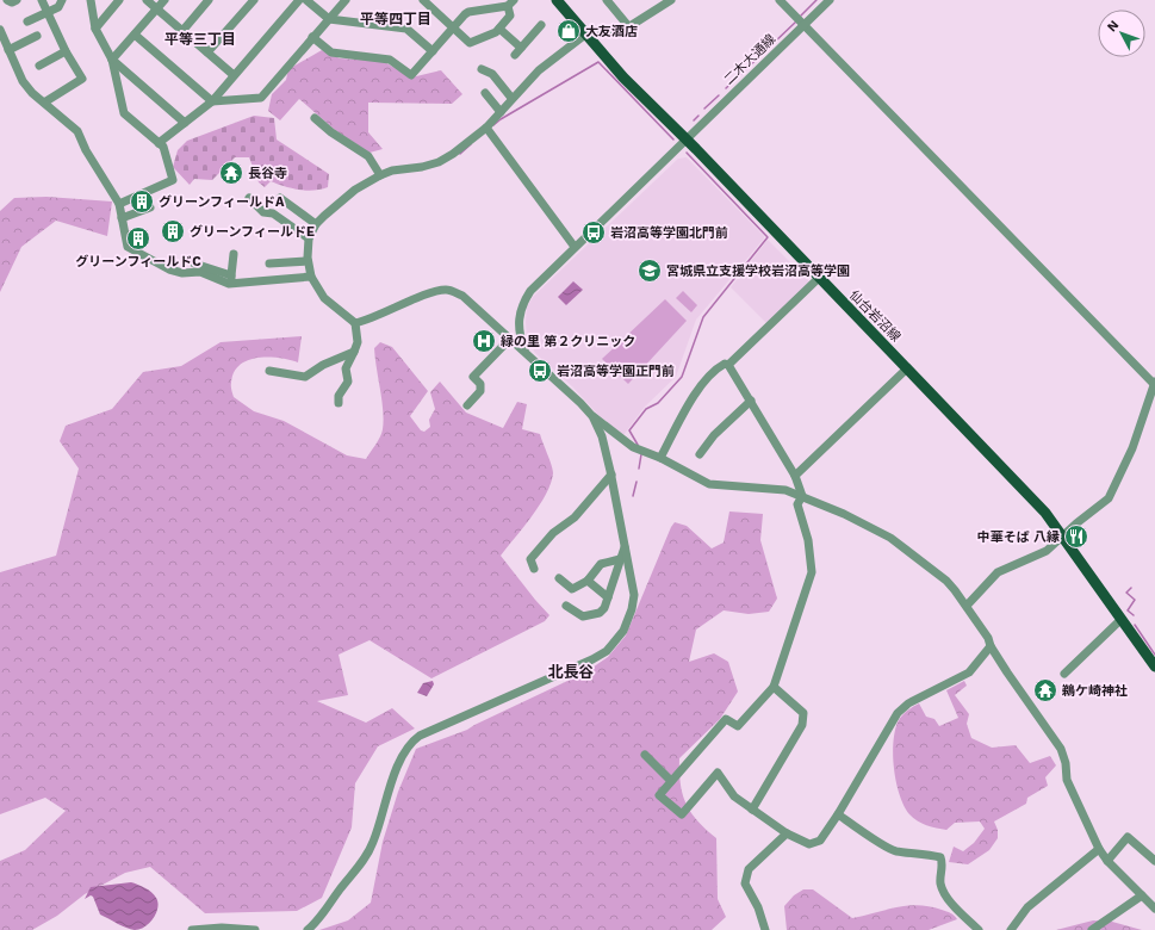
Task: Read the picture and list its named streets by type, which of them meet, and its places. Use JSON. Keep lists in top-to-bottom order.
{
  "streets": {
    "main road": ["仙台岩沼線"],
    "street": ["二木大通線"]
  },
  "crossings": [
    ["二木大通線", "仙台岩沼線"]
  ],
  "districts": ["平等四丁目", "平等三丁目", "北長谷"],
  "places": {
    "shop": ["大友酒店"],
    "temple": ["長谷寺", "鵜ケ崎神社"],
    "building": ["グリーンフィールドA", "グリーンフィールドE", "グリーンフィールドC"],
    "bus stop": ["岩沼高等学園北門前", "岩沼高等学園正門前"],
    "school or university": ["宮城県立支援学校岩沼高等学園"],
    "hospital": ["緑の里 第２クリニック"],
    "restaurant": ["中華そば 八縁"]
  },
  "north": "top left"
}
